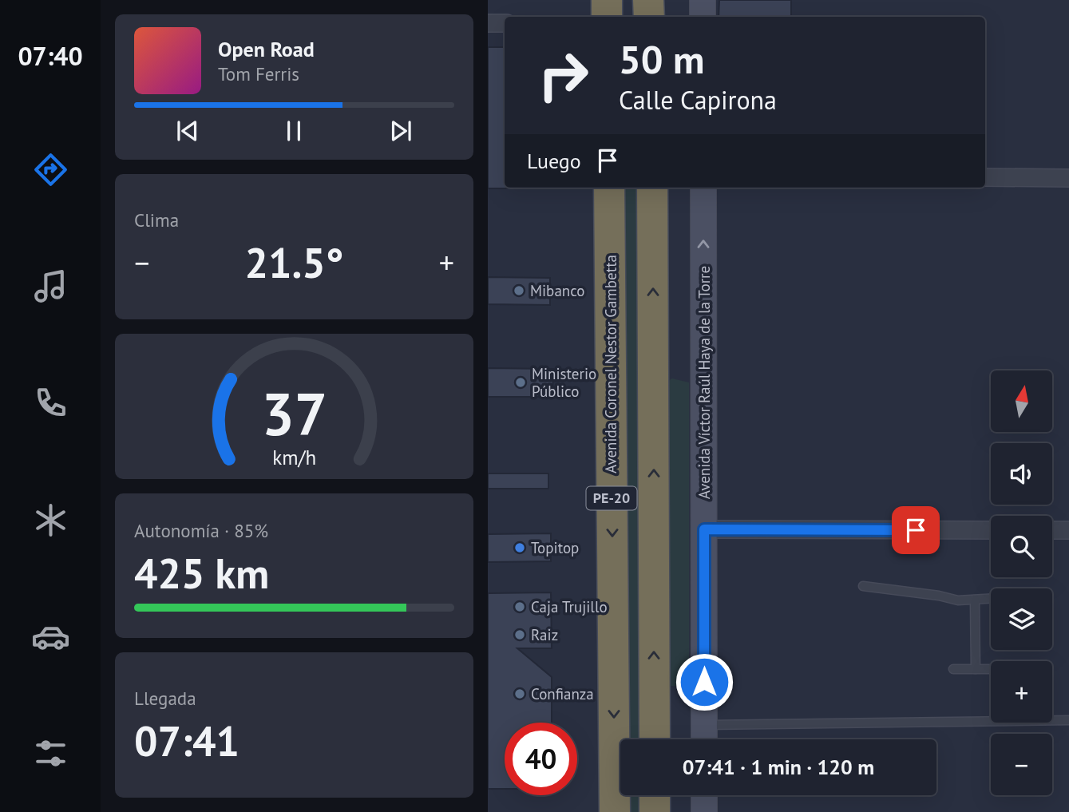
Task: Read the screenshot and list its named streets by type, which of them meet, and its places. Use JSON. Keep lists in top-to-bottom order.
{
  "streets": {
    "highway": ["Avenida Coronel Nestor Gambetta", "PE-20"],
    "street": ["Avenida Víctor Raúl Haya de la Torre"]
  },
  "one_way": ["Avenida Víctor Raúl Haya de la Torre"],
  "places": [
    "Mibanco",
    "Ministerio Público",
    "Topitop",
    "Caja Trujillo",
    "Raiz",
    "Confianza"
  ],
  "north": "top",
  "page": {
    "tabs": "07:40",
    "turn": ["50 m", "Calle Capirona"],
    "song": ["Open Road", "Tom Ferris"],
    "then": "Luego",
    "tile": [
      "Clima",
      ["Autonomía · 85%", "425 km"],
      ["Llegada", "07:41"]
    ],
    "heat": ["−", "21.5°", "+"],
    "map_buttons": ["+", "−"],
    "limit": "40",
    "trip": "07:41 · 1 min · 120 m",
    "gauge": ["37", "km/h"]
  }
}
